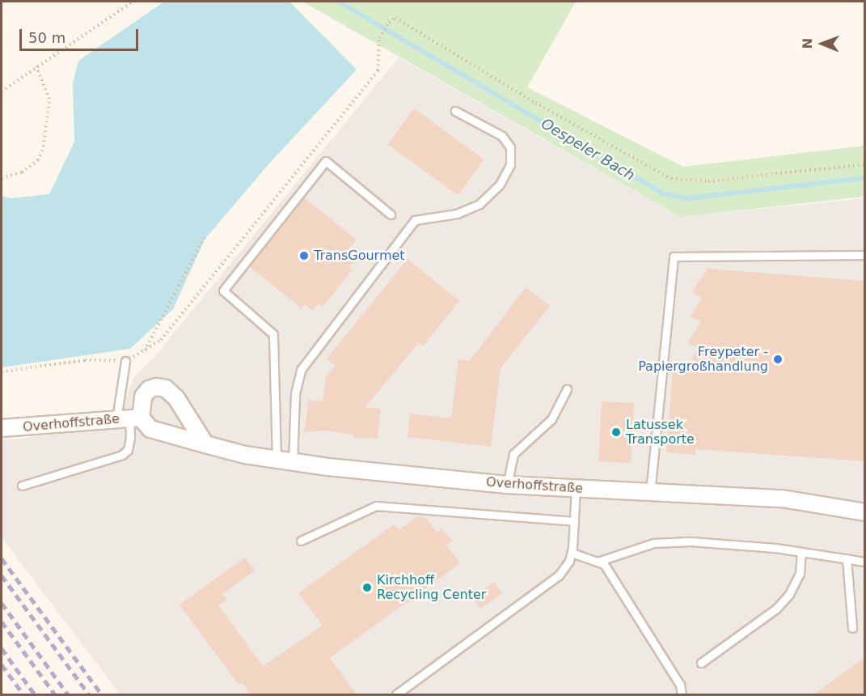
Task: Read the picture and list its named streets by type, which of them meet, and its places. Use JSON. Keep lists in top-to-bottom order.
{
  "streets": {
    "street": ["Overhoffstraße"]
  },
  "water": ["Oespeler Bach"],
  "places": [
    "TransGourmet",
    "Freypeter - Papiergroßhandlung",
    "Latussek Transporte",
    "Kirchhoff Recycling Center"
  ],
  "scale_bar": "50 m",
  "north": "left"
}
